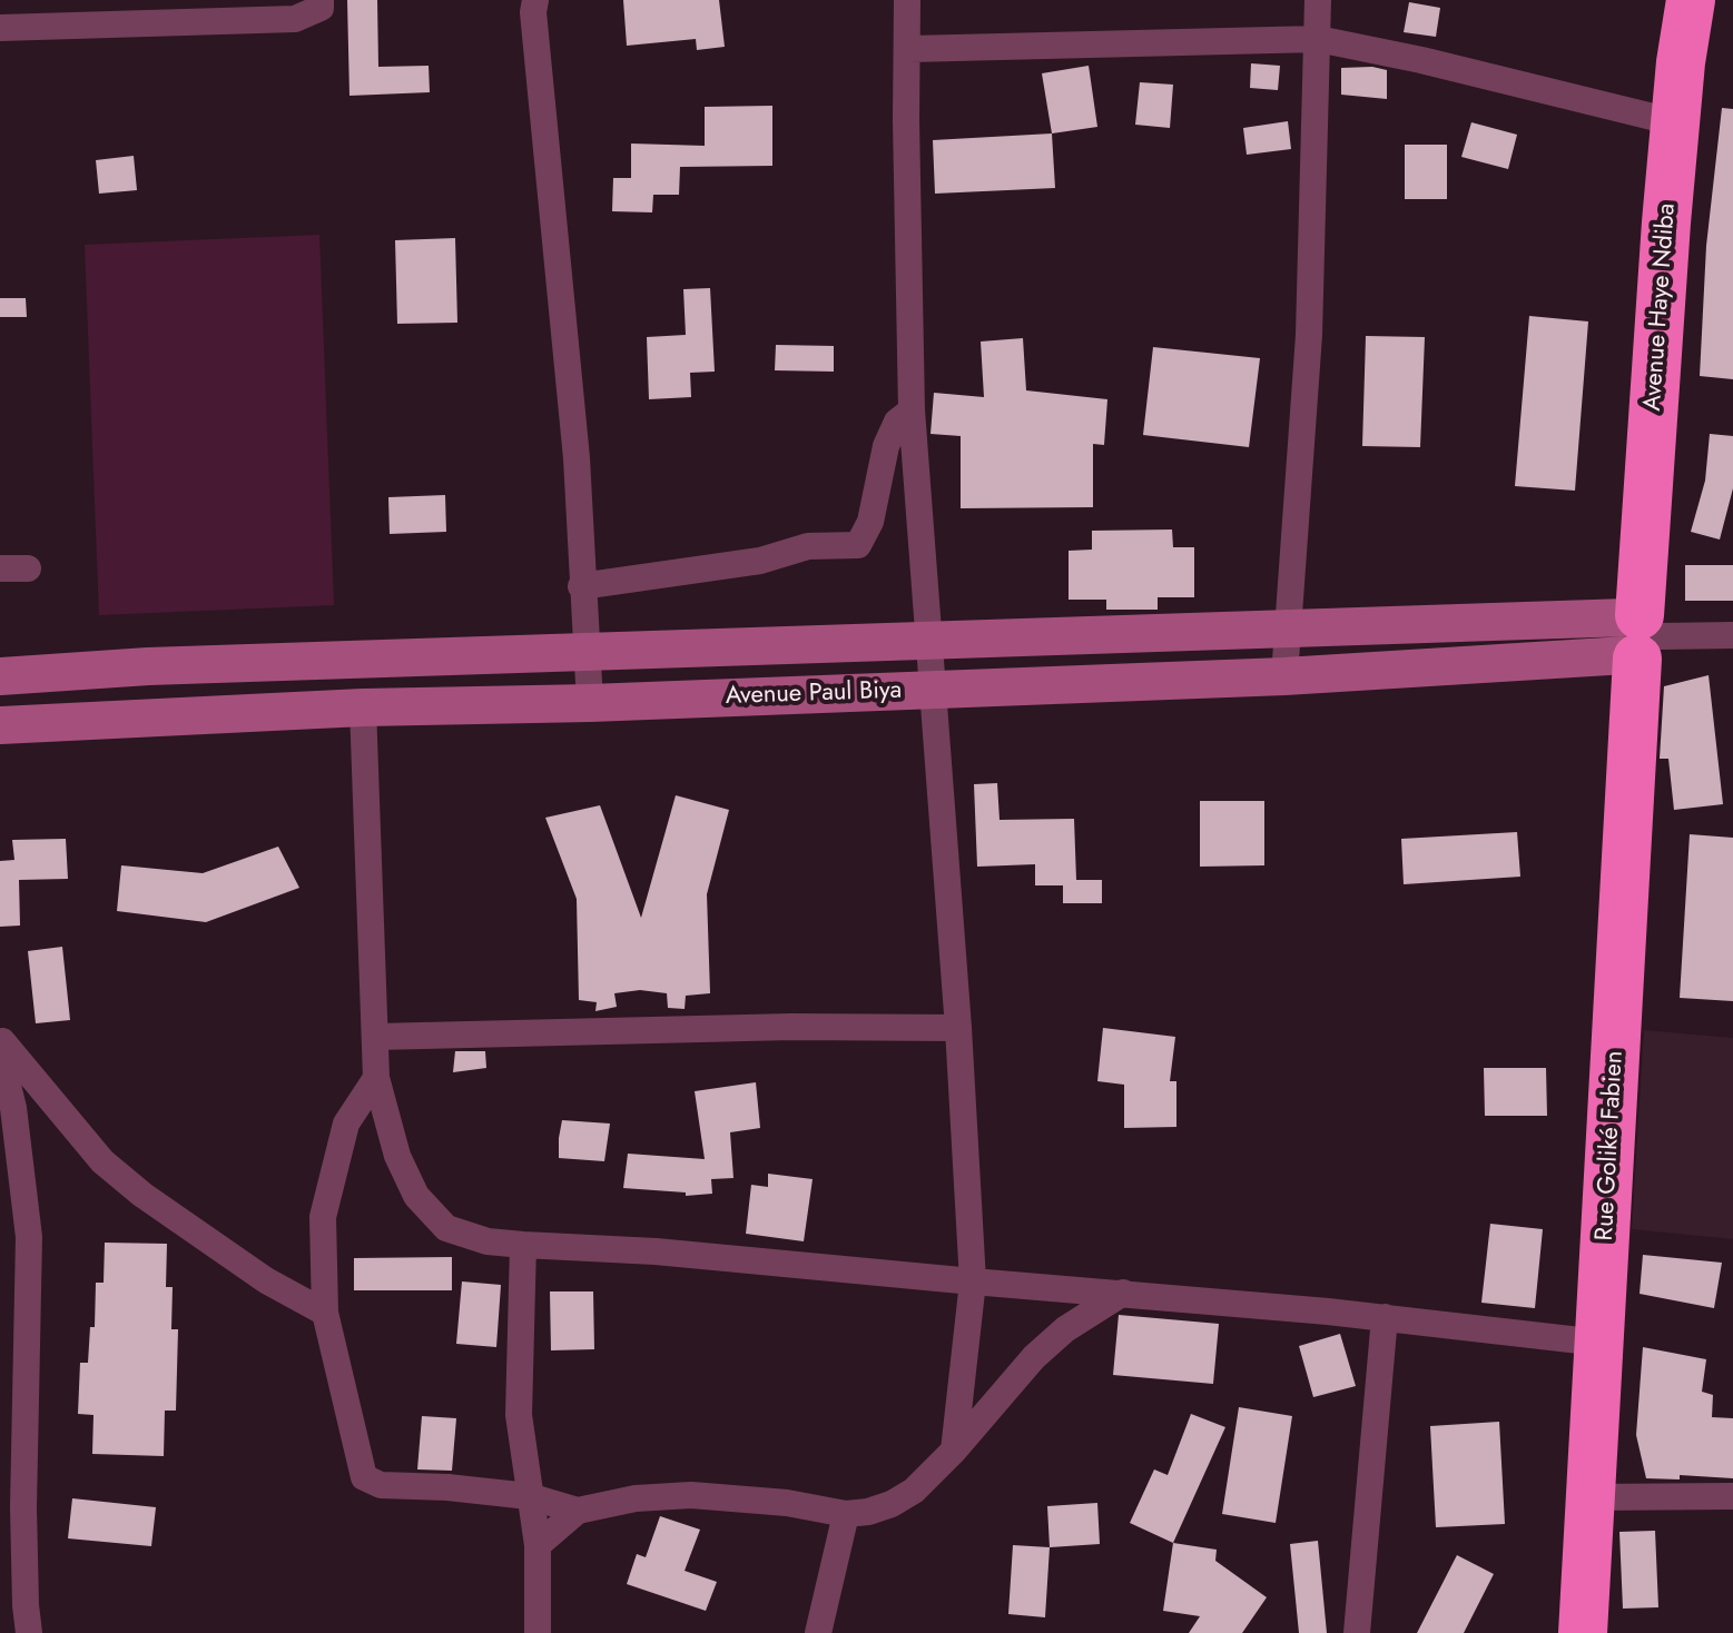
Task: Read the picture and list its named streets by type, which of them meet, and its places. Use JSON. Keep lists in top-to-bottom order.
{
  "streets": {
    "highway": ["Avenue Haye Ndiba", "Rue Goliké Fabien"],
    "street": ["Avenue Paul Biya"]
  },
  "crossings": [
    ["Avenue Haye Ndiba", "Avenue Paul Biya"],
    ["Avenue Haye Ndiba", "Rue Goliké Fabien"],
    ["Avenue Paul Biya", "Rue Goliké Fabien"]
  ]
}
